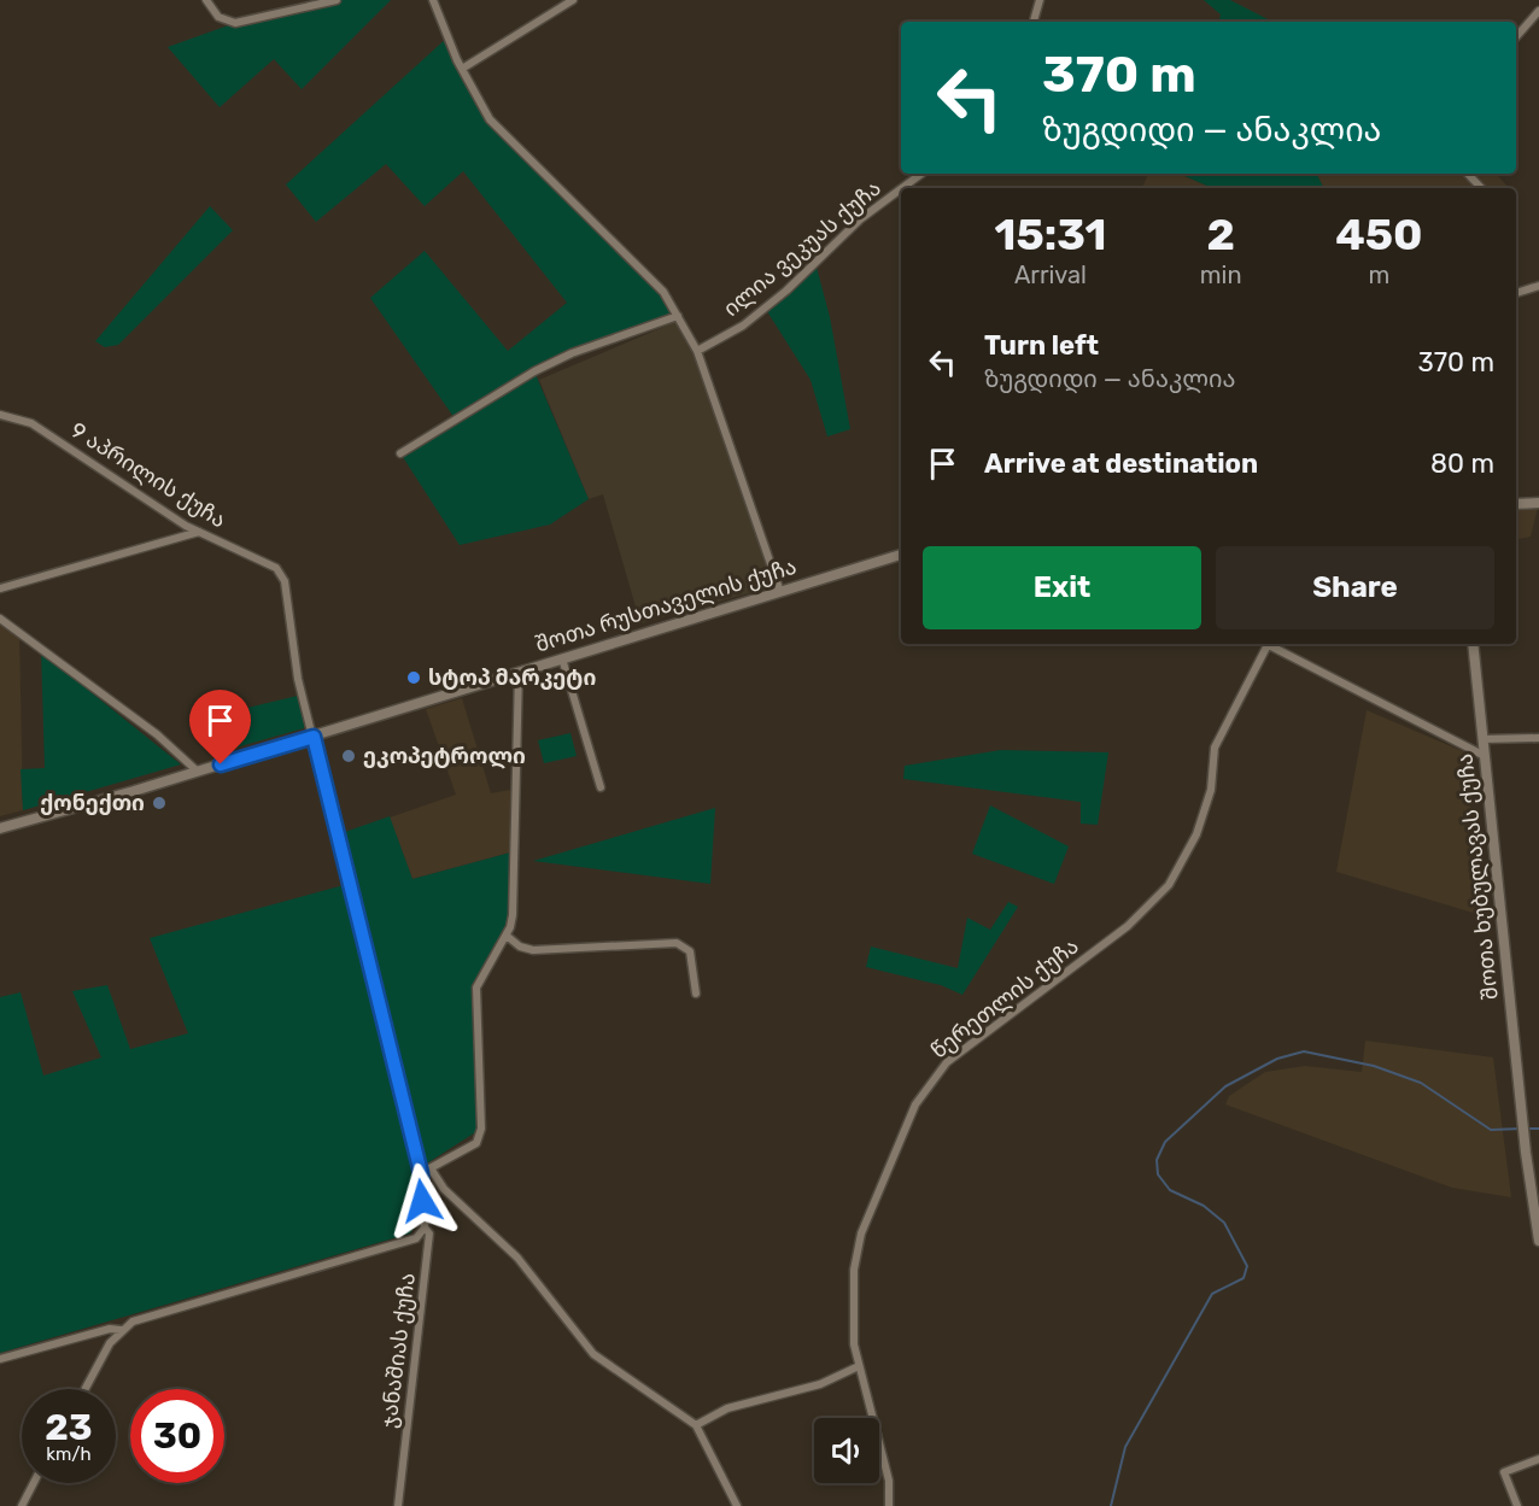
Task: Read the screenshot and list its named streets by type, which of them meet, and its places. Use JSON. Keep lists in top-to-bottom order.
{
  "streets": {
    "main road": ["შოთა რუსთაველის ქუჩა", "შოთა ხუბულავას ქუჩა"],
    "street": [
      "ილია ვეკუას ქუჩა",
      "9 აპრილის ქუჩა",
      "წერეთლის ქუჩა",
      "ჯანაშიას ქუჩა"
    ]
  },
  "crossings": [
    ["9 აპრილის ქუჩა", "შოთა რუსთაველის ქუჩა"],
    ["9 აპრილის ქუჩა", "ჯანაშიას ქუჩა"],
    ["შოთა რუსთაველის ქუჩა", "ჯანაშიას ქუჩა"]
  ],
  "places": ["სტოპ მარკეტი", "ეკოპეტროლი", "ქონექთი"],
  "page": {
    "turn": ["370 m", "ზუგდიდი — ანაკლია"],
    "eta": [
      "15:31",
      "Arrival",
      "2",
      "min",
      "450",
      "m"
    ],
    "list": [
      {
        "name": "Turn left",
        "note": "ზუგდიდი — ანაკლია",
        "value": "370 m"
      },
      {
        "name": "Arrive at destination",
        "value": "80 m"
      }
    ],
    "buttons": ["Exit", "Share"],
    "speed": "23 km/h",
    "limit": "30"
  }
}
